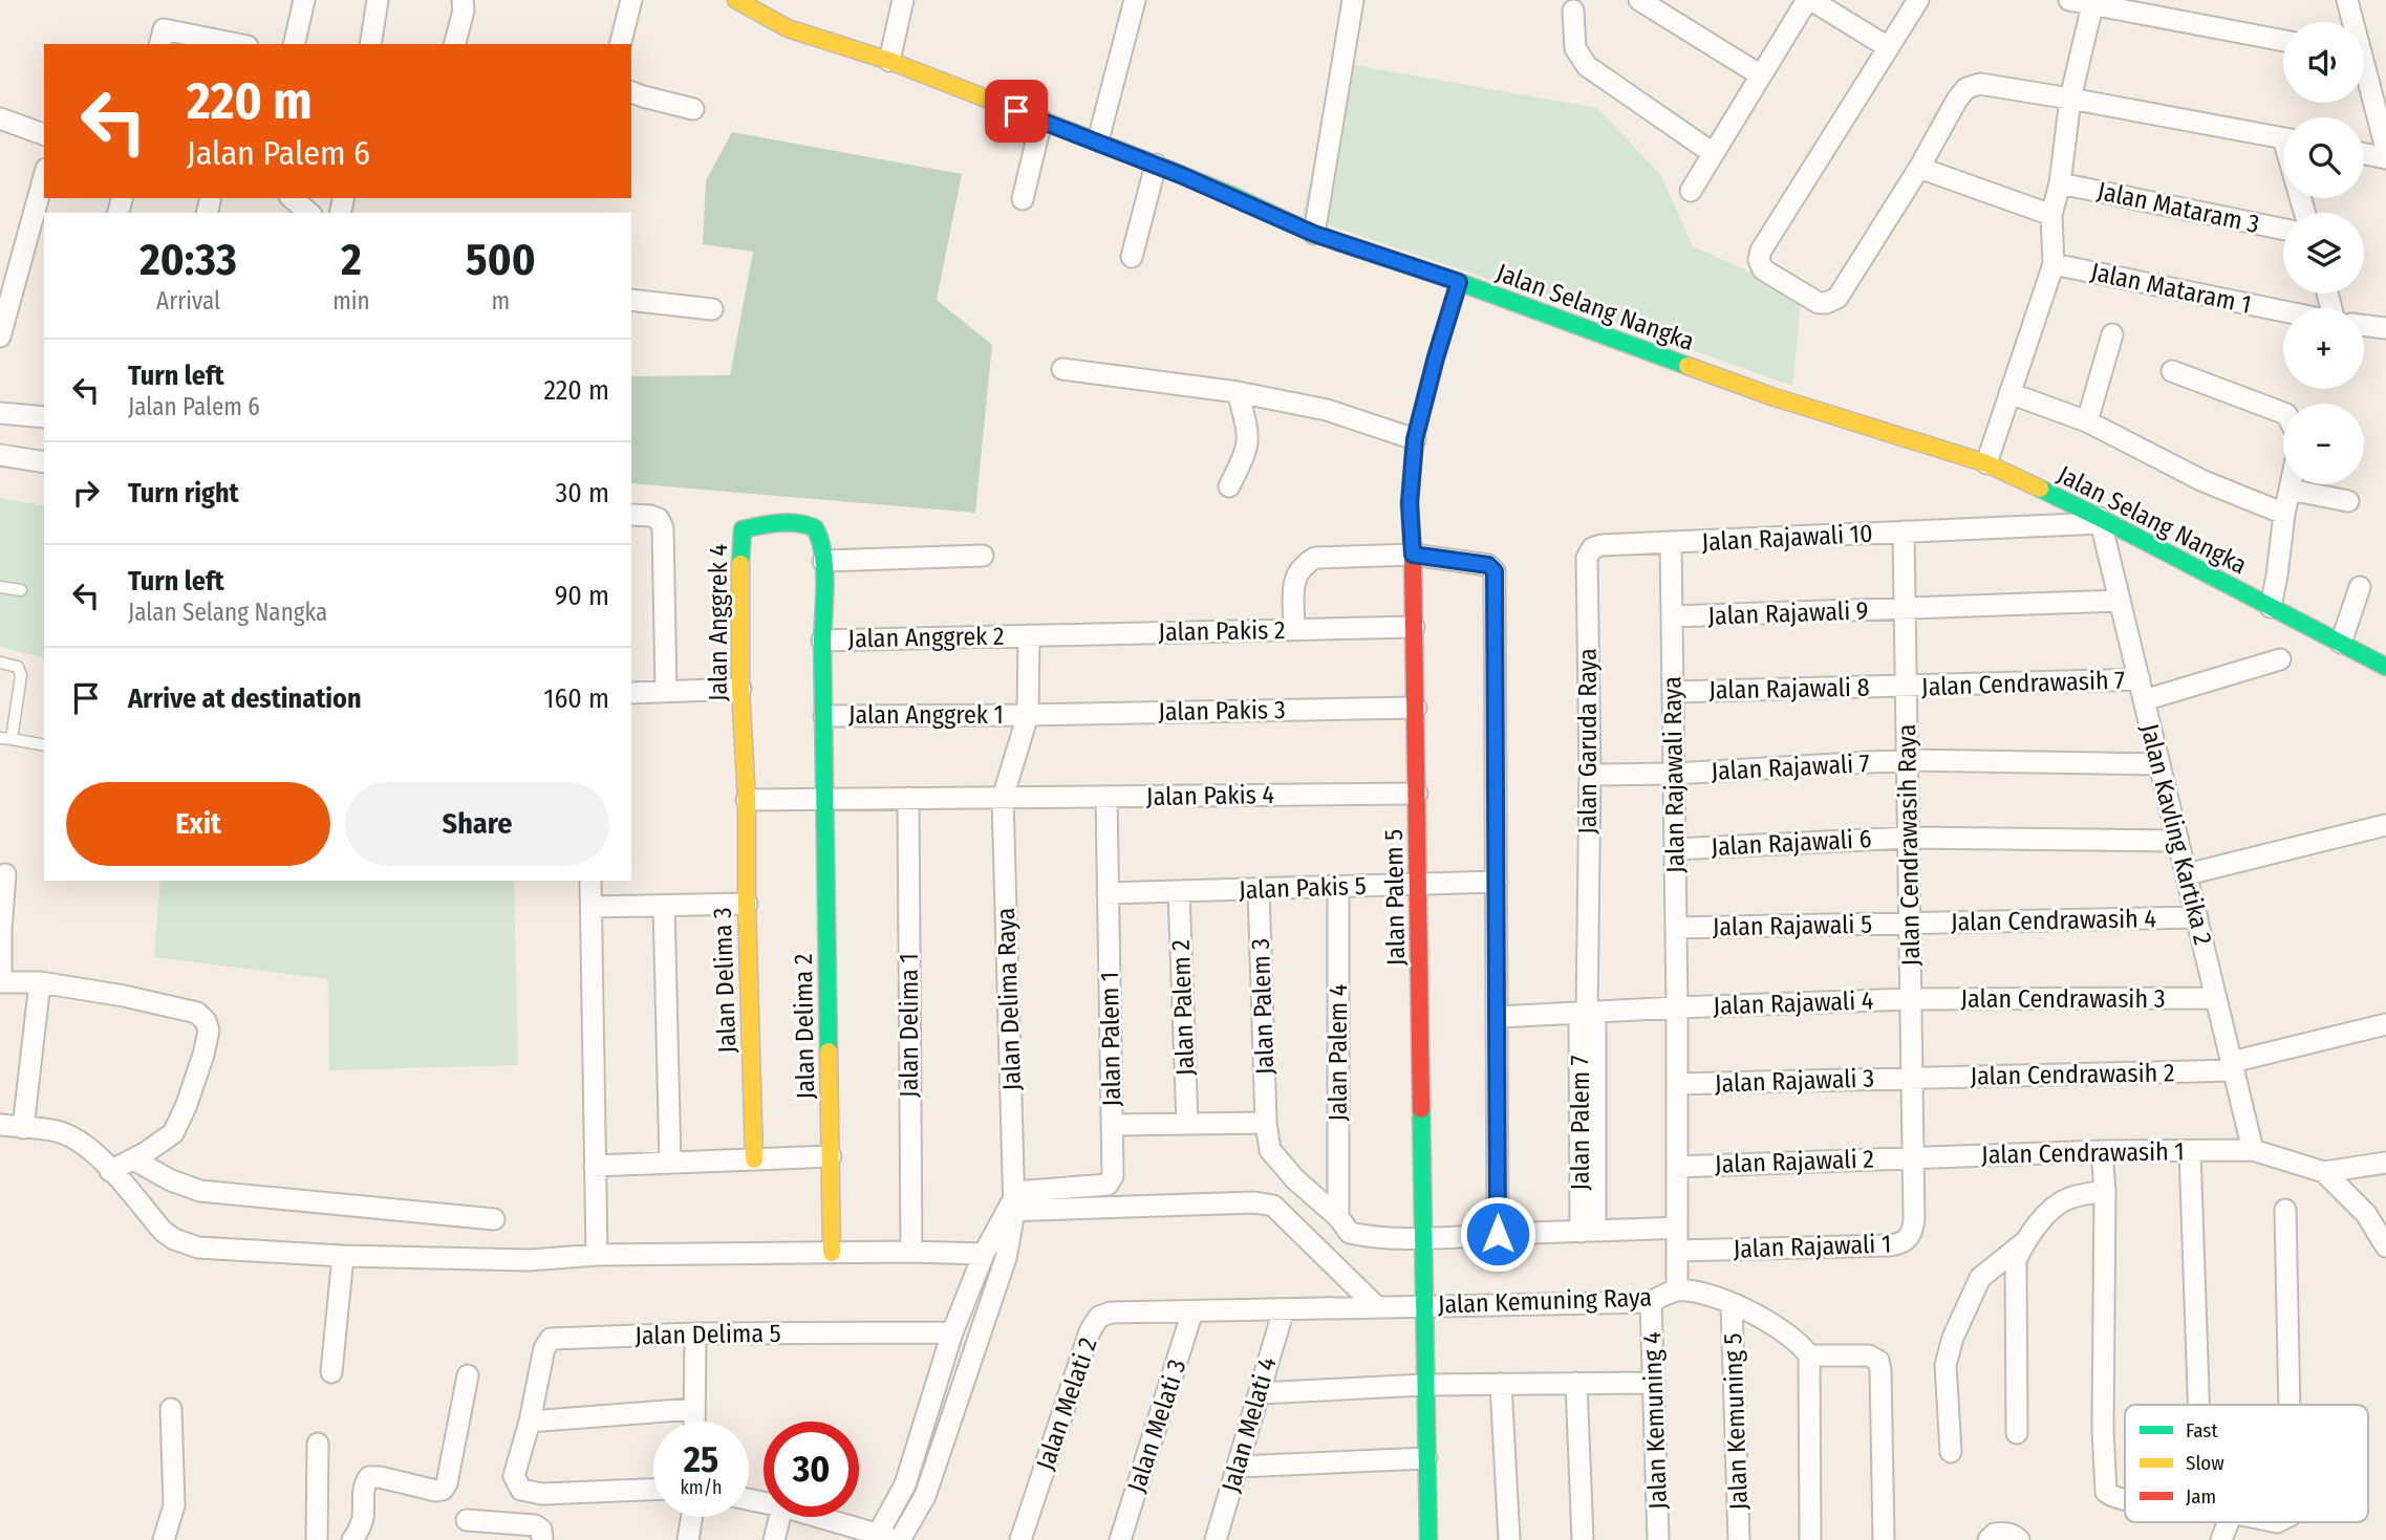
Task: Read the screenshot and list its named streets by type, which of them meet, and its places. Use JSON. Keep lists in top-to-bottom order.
{
  "streets": {
    "street": [
      "Jalan Mataram 3",
      "Jalan Mataram 1",
      "Jalan Selang Nangka",
      "Jalan Rajawali 10",
      "Jalan Rajawali 9",
      "Jalan Anggrek 4",
      "Jalan Pakis 2",
      "Jalan Anggrek 2",
      "Jalan Cendrawasih 7",
      "Jalan Rajawali 8",
      "Jalan Pakis 3",
      "Jalan Anggrek 1",
      "Jalan Garuda Raya",
      "Jalan Rajawali 7",
      "Jalan Rajawali Raya",
      "Jalan Pakis 4",
      "Jalan Kavling Kartika 2",
      "Jalan Rajawali 6",
      "Jalan Cendrawasih Raya",
      "Jalan Pakis 5",
      "Jalan Palem 5",
      "Jalan Cendrawasih 4",
      "Jalan Rajawali 5",
      "Jalan Delima 3",
      "Jalan Delima Raya",
      "Jalan Cendrawasih 3",
      "Jalan Rajawali 4",
      "Jalan Palem 3",
      "Jalan Palem 2",
      "Jalan Delima 1",
      "Jalan Delima 2",
      "Jalan Palem 1",
      "Jalan Palem 4",
      "Jalan Cendrawasih 2",
      "Jalan Rajawali 3",
      "Jalan Palem 7",
      "Jalan Cendrawasih 1",
      "Jalan Rajawali 2",
      "Jalan Rajawali 1",
      "Jalan Kemuning Raya",
      "Jalan Delima 5",
      "Jalan Melati 2",
      "Jalan Kemuning 4",
      "Jalan Kemuning 5",
      "Jalan Melati 4",
      "Jalan Melati 3"
    ]
  },
  "crossings": [
    ["Jalan Selang Nangka", "Jalan Rajawali 10"],
    ["Jalan Selang Nangka", "Jalan Kavling Kartika 2"],
    ["Jalan Selang Nangka", "Jalan Palem 5"],
    ["Jalan Rajawali 10", "Jalan Garuda Raya"],
    ["Jalan Rajawali 10", "Jalan Rajawali Raya"],
    ["Jalan Rajawali 10", "Jalan Kavling Kartika 2"],
    ["Jalan Rajawali 10", "Jalan Cendrawasih Raya"],
    ["Jalan Rajawali 9", "Jalan Rajawali Raya"],
    ["Jalan Rajawali 9", "Jalan Kavling Kartika 2"],
    ["Jalan Rajawali 9", "Jalan Cendrawasih Raya"],
    ["Jalan Anggrek 4", "Jalan Anggrek 2"],
    ["Jalan Anggrek 4", "Jalan Anggrek 1"],
    ["Jalan Anggrek 4", "Jalan Pakis 4"],
    ["Jalan Anggrek 4", "Jalan Delima 3"],
    ["Jalan Anggrek 4", "Jalan Delima 2"],
    ["Jalan Pakis 2", "Jalan Anggrek 2"],
    ["Jalan Pakis 2", "Jalan Palem 5"],
    ["Jalan Pakis 2", "Jalan Delima Raya"],
    ["Jalan Anggrek 2", "Jalan Delima Raya"],
    ["Jalan Cendrawasih 7", "Jalan Rajawali 8"],
    ["Jalan Cendrawasih 7", "Jalan Kavling Kartika 2"],
    ["Jalan Cendrawasih 7", "Jalan Cendrawasih Raya"],
    ["Jalan Rajawali 8", "Jalan Rajawali Raya"],
    ["Jalan Rajawali 8", "Jalan Cendrawasih Raya"],
    ["Jalan Pakis 3", "Jalan Anggrek 1"],
    ["Jalan Pakis 3", "Jalan Palem 5"],
    ["Jalan Pakis 3", "Jalan Delima Raya"],
    ["Jalan Anggrek 1", "Jalan Delima Raya"],
    ["Jalan Garuda Raya", "Jalan Rajawali 7"],
    ["Jalan Garuda Raya", "Jalan Rajawali Raya"],
    ["Jalan Garuda Raya", "Jalan Rajawali 4"],
    ["Jalan Garuda Raya", "Jalan Palem 7"],
    ["Jalan Rajawali 7", "Jalan Rajawali Raya"],
    ["Jalan Rajawali 7", "Jalan Kavling Kartika 2"],
    ["Jalan Rajawali 7", "Jalan Cendrawasih Raya"],
    ["Jalan Rajawali Raya", "Jalan Rajawali 6"],
    ["Jalan Rajawali Raya", "Jalan Rajawali 5"],
    ["Jalan Rajawali Raya", "Jalan Rajawali 4"],
    ["Jalan Rajawali Raya", "Jalan Palem 3"],
    ["Jalan Rajawali Raya", "Jalan Rajawali 3"],
    ["Jalan Rajawali Raya", "Jalan Rajawali 2"],
    ["Jalan Rajawali Raya", "Jalan Rajawali 1"],
    ["Jalan Rajawali Raya", "Jalan Kemuning Raya"],
    ["Jalan Pakis 4", "Jalan Palem 5"],
    ["Jalan Pakis 4", "Jalan Delima 3"],
    ["Jalan Pakis 4", "Jalan Delima Raya"],
    ["Jalan Pakis 4", "Jalan Delima 1"],
    ["Jalan Pakis 4", "Jalan Delima 2"],
    ["Jalan Pakis 4", "Jalan Palem 1"],
    ["Jalan Kavling Kartika 2", "Jalan Rajawali 6"],
    ["Jalan Kavling Kartika 2", "Jalan Cendrawasih 4"],
    ["Jalan Kavling Kartika 2", "Jalan Cendrawasih 3"],
    ["Jalan Kavling Kartika 2", "Jalan Cendrawasih 2"],
    ["Jalan Kavling Kartika 2", "Jalan Cendrawasih 1"],
    ["Jalan Rajawali 6", "Jalan Cendrawasih Raya"],
    ["Jalan Cendrawasih Raya", "Jalan Cendrawasih 4"],
    ["Jalan Cendrawasih Raya", "Jalan Rajawali 5"],
    ["Jalan Cendrawasih Raya", "Jalan Cendrawasih 3"],
    ["Jalan Cendrawasih Raya", "Jalan Rajawali 4"],
    ["Jalan Cendrawasih Raya", "Jalan Cendrawasih 2"],
    ["Jalan Cendrawasih Raya", "Jalan Rajawali 3"],
    ["Jalan Cendrawasih Raya", "Jalan Cendrawasih 1"],
    ["Jalan Cendrawasih Raya", "Jalan Rajawali 2"],
    ["Jalan Cendrawasih Raya", "Jalan Rajawali 1"],
    ["Jalan Pakis 5", "Jalan Palem 5"],
    ["Jalan Pakis 5", "Jalan Palem 3"],
    ["Jalan Pakis 5", "Jalan Palem 2"],
    ["Jalan Pakis 5", "Jalan Palem 1"],
    ["Jalan Pakis 5", "Jalan Palem 4"],
    ["Jalan Palem 5", "Jalan Palem 3"],
    ["Jalan Palem 5", "Jalan Kemuning Raya"],
    ["Jalan Cendrawasih 4", "Jalan Rajawali 5"],
    ["Jalan Delima Raya", "Jalan Palem 1"],
    ["Jalan Cendrawasih 3", "Jalan Rajawali 4"],
    ["Jalan Rajawali 4", "Jalan Palem 7"],
    ["Jalan Palem 3", "Jalan Palem 4"],
    ["Jalan Palem 3", "Jalan Palem 7"],
    ["Jalan Cendrawasih 2", "Jalan Rajawali 3"],
    ["Jalan Cendrawasih 1", "Jalan Rajawali 2"],
    ["Jalan Cendrawasih 1", "Jalan Rajawali 1"],
    ["Jalan Rajawali 2", "Jalan Rajawali 1"],
    ["Jalan Kemuning Raya", "Jalan Kemuning 4"],
    ["Jalan Kemuning Raya", "Jalan Kemuning 5"],
    ["Jalan Melati 2", "Jalan Melati 3"]
  ],
  "legend": ["Fast", "Slow", "Jam"],
  "page": {
    "map_buttons": ["+", "−"],
    "turn": ["220 m", "Jalan Palem 6"],
    "eta": [
      "20:33",
      "Arrival",
      "2",
      "min",
      "500",
      "m"
    ],
    "list": [
      {
        "name": "Turn left",
        "note": "Jalan Palem 6",
        "value": "220 m"
      },
      {
        "name": "Turn right",
        "value": "30 m"
      },
      {
        "name": "Turn left",
        "note": "Jalan Selang Nangka",
        "value": "90 m"
      },
      {
        "name": "Arrive at destination",
        "value": "160 m"
      }
    ],
    "buttons": ["Exit", "Share"],
    "speed": "25 km/h",
    "limit": "30"
  }
}
